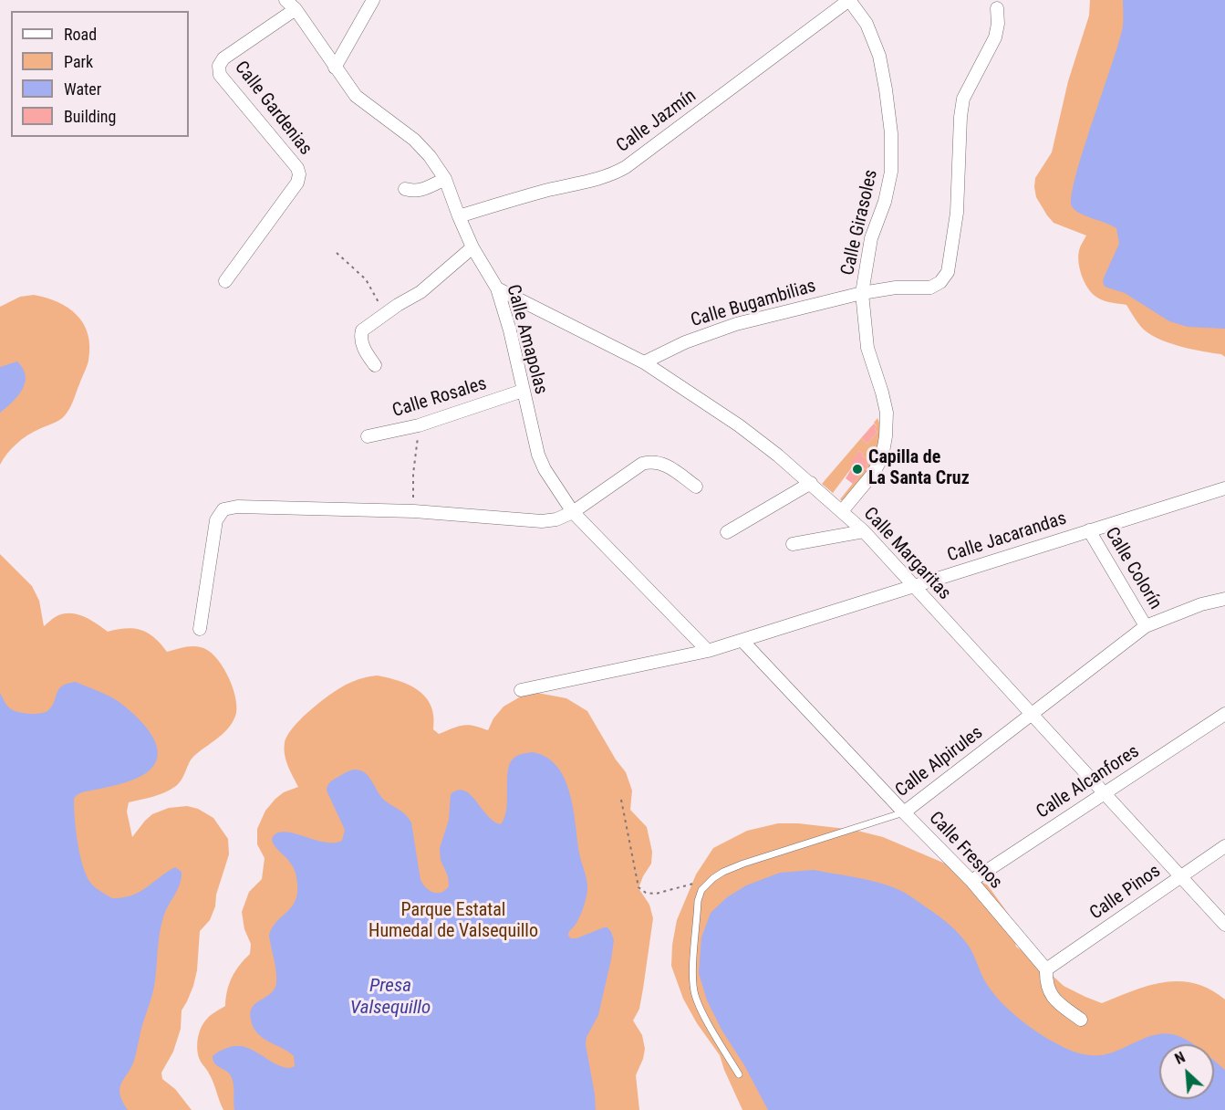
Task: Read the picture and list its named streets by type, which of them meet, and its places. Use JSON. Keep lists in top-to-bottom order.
{
  "streets": {
    "street": [
      "Calle Gardenias",
      "Calle Jazmín",
      "Calle Girasoles",
      "Calle Bugambilias",
      "Calle Amapolas",
      "Calle Rosales",
      "Calle Jacarandas",
      "Calle Margaritas",
      "Calle Colorín",
      "Calle Alpirules",
      "Calle Alcanfores",
      "Calle Fresnos",
      "Calle Pinos"
    ]
  },
  "crossings": [
    ["Calle Gardenias", "Calle Amapolas"],
    ["Calle Jazmín", "Calle Girasoles"],
    ["Calle Jazmín", "Calle Amapolas"],
    ["Calle Girasoles", "Calle Bugambilias"],
    ["Calle Girasoles", "Calle Margaritas"],
    ["Calle Bugambilias", "Calle Margaritas"],
    ["Calle Amapolas", "Calle Rosales"],
    ["Calle Amapolas", "Calle Jacarandas"],
    ["Calle Amapolas", "Calle Margaritas"],
    ["Calle Jacarandas", "Calle Margaritas"],
    ["Calle Jacarandas", "Calle Colorín"],
    ["Calle Jacarandas", "Calle Fresnos"],
    ["Calle Margaritas", "Calle Alpirules"],
    ["Calle Margaritas", "Calle Alcanfores"],
    ["Calle Margaritas", "Calle Pinos"],
    ["Calle Colorín", "Calle Alpirules"],
    ["Calle Alpirules", "Calle Fresnos"],
    ["Calle Alcanfores", "Calle Fresnos"],
    ["Calle Fresnos", "Calle Pinos"]
  ],
  "water": ["Presa Valsequillo"],
  "parks": ["Parque Estatal Humedal de Valsequillo"],
  "places": ["Capilla de La Santa Cruz"],
  "legend": [
    "Road",
    "Park",
    "Water",
    "Building"
  ],
  "north": "top left"
}
